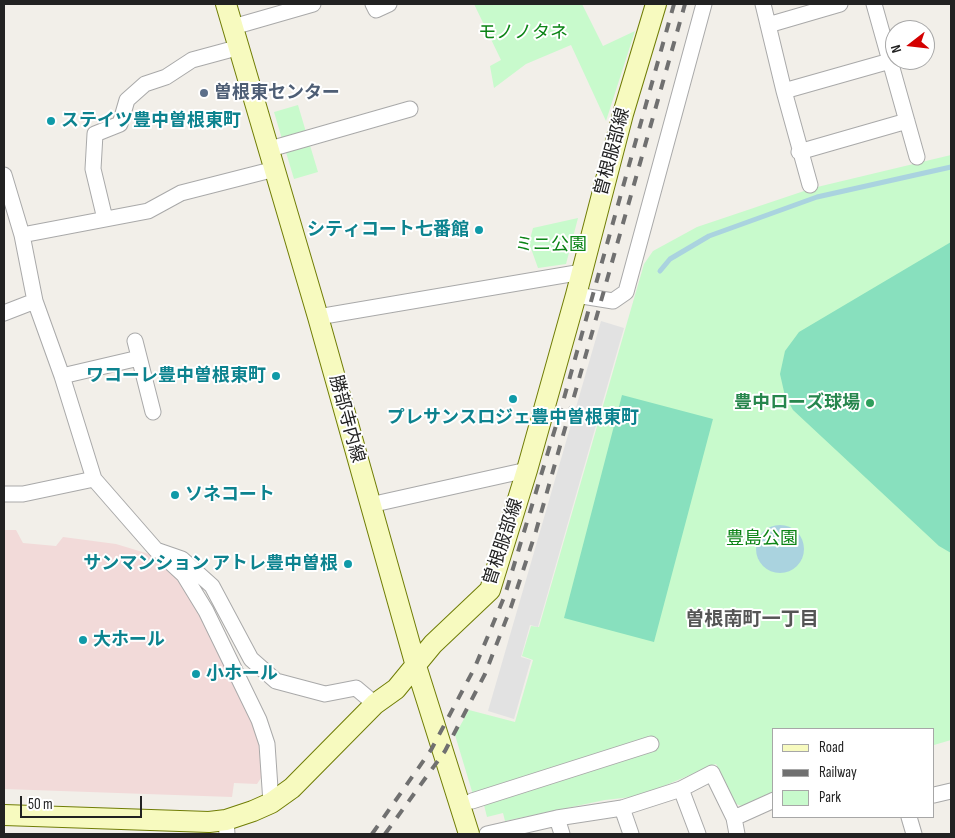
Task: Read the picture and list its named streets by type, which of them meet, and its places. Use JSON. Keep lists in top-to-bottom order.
{
  "streets": {
    "street": ["曽根服部線", "勝部寺内線"]
  },
  "crossings": [
    ["曽根服部線", "勝部寺内線"]
  ],
  "districts": ["曽根南町一丁目"],
  "parks": ["モノノタネ", "ミニ公園", "豊島公園"],
  "places": [
    "曽根東センター",
    "ステイツ豊中曽根東町",
    "シティコート七番館",
    "ワコーレ豊中曽根東町",
    "プレサンスロジェ豊中曽根東町",
    "豊中ローズ球場",
    "ソネコート",
    "サンマンション アトレ豊中曽根",
    "大ホール",
    "小ホール"
  ],
  "legend": ["Road", "Railway", "Park"],
  "scale_bar": "50 m",
  "north": "left"
}
